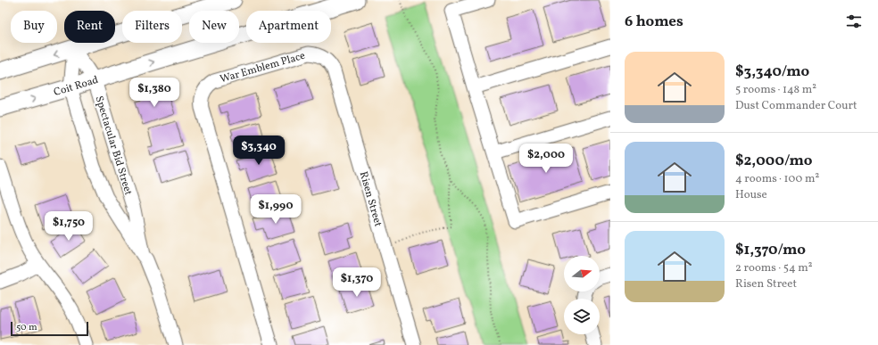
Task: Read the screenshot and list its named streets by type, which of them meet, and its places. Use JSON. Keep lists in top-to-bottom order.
{
  "streets": {
    "main road": ["Coit Road"],
    "street": ["War Emblem Place", "Spectacular Bid Street", "Risen Street"]
  },
  "crossings": [
    ["War Emblem Place", "Risen Street"],
    ["Coit Road", "Spectacular Bid Street"]
  ],
  "scale_bar": "50 m",
  "north": "right",
  "page": {
    "heading": "6 homes",
    "chip": [
      "Buy",
      "Rent",
      "Filters",
      "New",
      "Apartment"
    ],
    "list": [
      {
        "name": "$3,340/mo",
        "note": "5 rooms · 148 m² · Dust Commander Court"
      },
      {
        "name": "$2,000/mo",
        "note": "4 rooms · 100 m² · House"
      },
      {
        "name": "$1,370/mo",
        "note": "2 rooms · 54 m² · Risen Street"
      }
    ],
    "price": [
      "$1,380",
      "$3,340",
      "$2,000",
      "$1,990",
      "$1,750",
      "$1,370"
    ],
    "scale": "50 m"
  }
}
